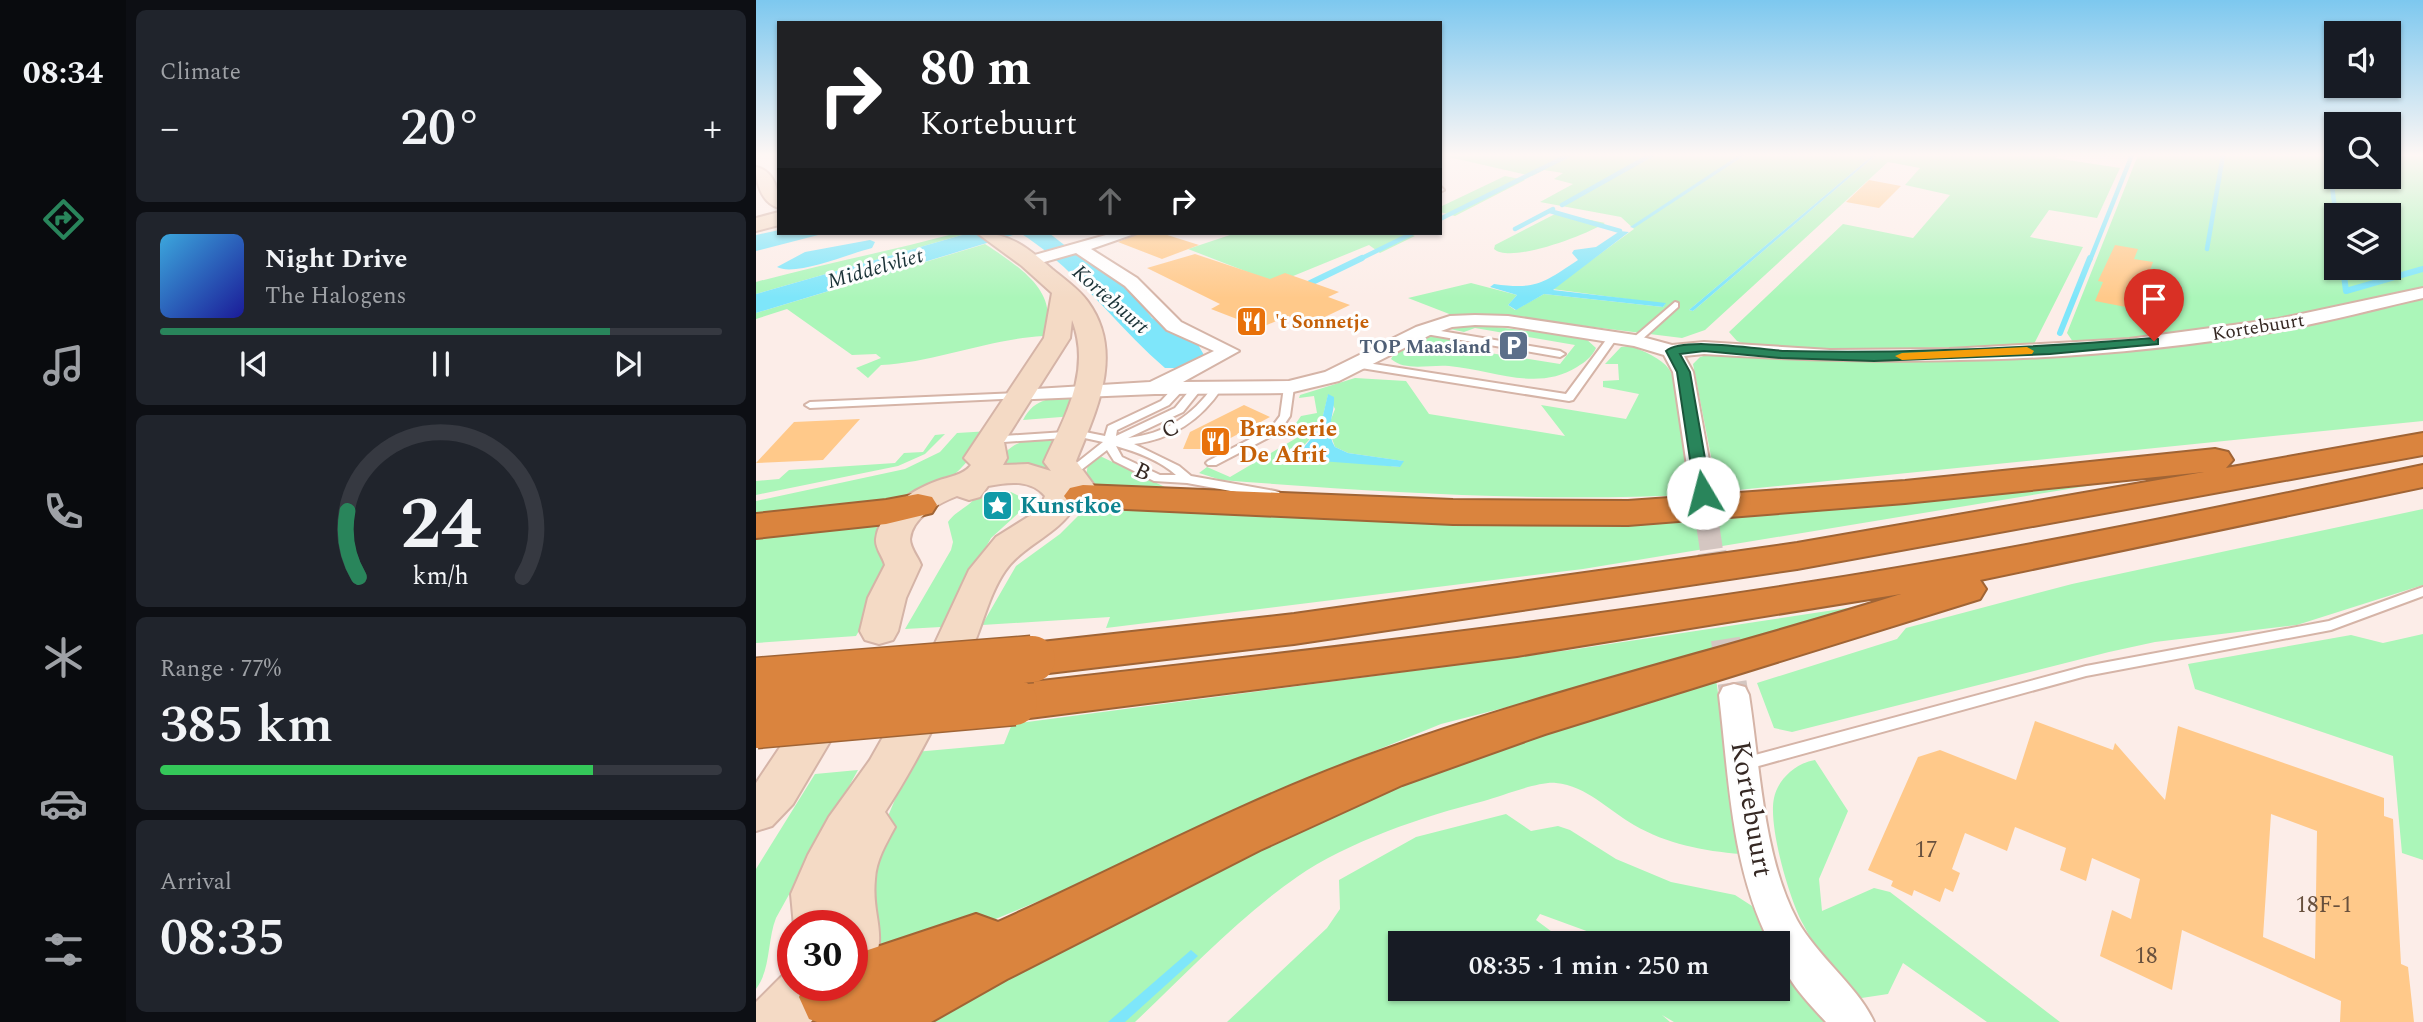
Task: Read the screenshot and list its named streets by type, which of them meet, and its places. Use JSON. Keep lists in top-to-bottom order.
{
  "streets": {
    "street": ["Kortebuurt"],
    "lane": ["C", "B"]
  },
  "crossings": [
    ["Kortebuurt", "C"],
    ["C", "B"]
  ],
  "water": ["Middelvliet", "Kortebuurt"],
  "places": {
    "restaurant": ["'t Sonnetje", "Brasserie De Afrit"],
    "parking": ["TOP Maasland"],
    "place": ["Kunstkoe"]
  },
  "house_numbers": ["17", "18F-1", "18"],
  "page": {
    "tabs": "08:34",
    "tile": [
      "Climate",
      ["Range · 77%", "385 km"],
      ["Arrival", "08:35"]
    ],
    "turn": ["80 m", "Kortebuurt"],
    "heat": ["−", "20°", "+"],
    "song": ["Night Drive", "The Halogens"],
    "limit": "30",
    "trip": "08:35 · 1 min · 250 m",
    "gauge": ["24", "km/h"]
  }
}
